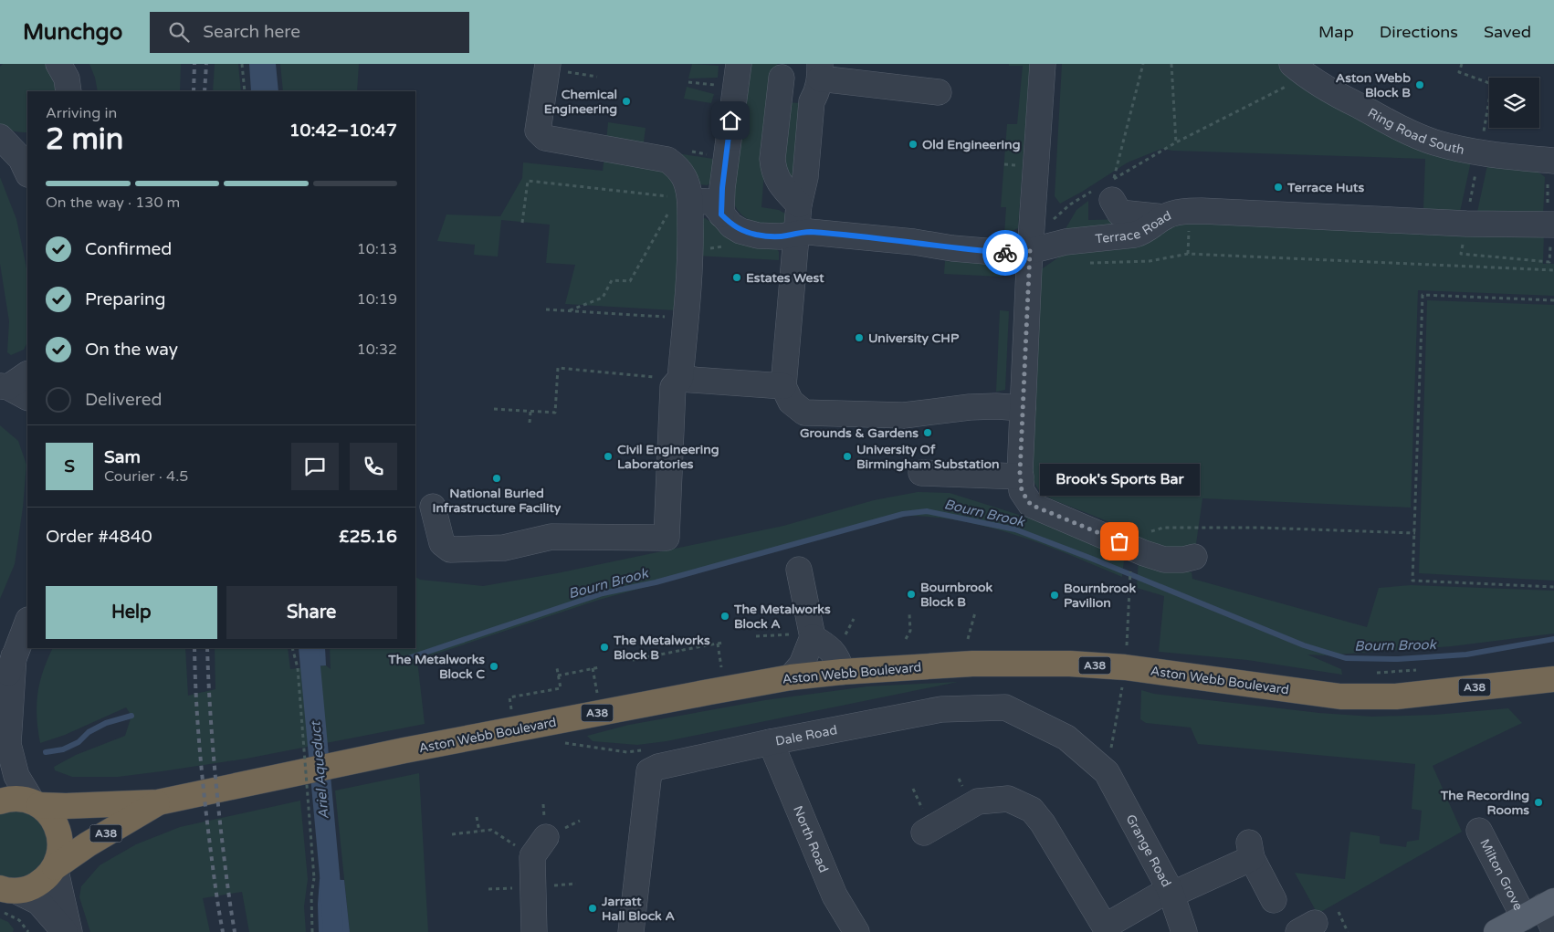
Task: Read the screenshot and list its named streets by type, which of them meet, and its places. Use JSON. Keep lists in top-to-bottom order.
{
  "streets": {
    "highway": ["A38", "Aston Webb Boulevard"],
    "street": [
      "Ring Road South",
      "Terrace Road",
      "Dale Road",
      "North Road",
      "Grange Road",
      "Milton Grove"
    ]
  },
  "crossings": [
    ["A38", "Aston Webb Boulevard"],
    ["Dale Road", "North Road"],
    ["Dale Road", "Grange Road"]
  ],
  "water": ["Bourn Brook", "Ariel Aqueduct"],
  "places": [
    "Aston Webb Block B",
    "Chemical Engineering",
    "Old Engineering",
    "Terrace Huts",
    "Estates West",
    "University CHP",
    "Grounds & Gardens",
    "Civil Engineering Laboratories",
    "University Of Birmingham Substation",
    "National Buried Infrastructure Facility",
    "Brook's Sports Bar",
    "Bournbrook Block B",
    "Bournbrook Pavilion",
    "The Metalworks Block A",
    "The Metalworks Block B",
    "The Metalworks Block C",
    "The Recording Rooms",
    "Jarratt Hall Block A"
  ],
  "page": {
    "header": "Munchgo",
    "search": "Search here",
    "nav": ["Map", "Directions", "Saved"],
    "heading": ["2 min", "Arriving in", "10:42–10:47"],
    "panel": [
      "Sam",
      "Courier · 4.5",
      "Order #4840",
      "£25.16"
    ],
    "bar": "On the way · 130 m",
    "list": [
      ["Confirmed", "10:13"],
      ["Preparing", "10:19"],
      ["On the way", "10:32"],
      "Delivered"
    ],
    "round": "S",
    "bubble": "Brook's Sports Bar",
    "buttons": ["Help", "Share"]
  }
}
